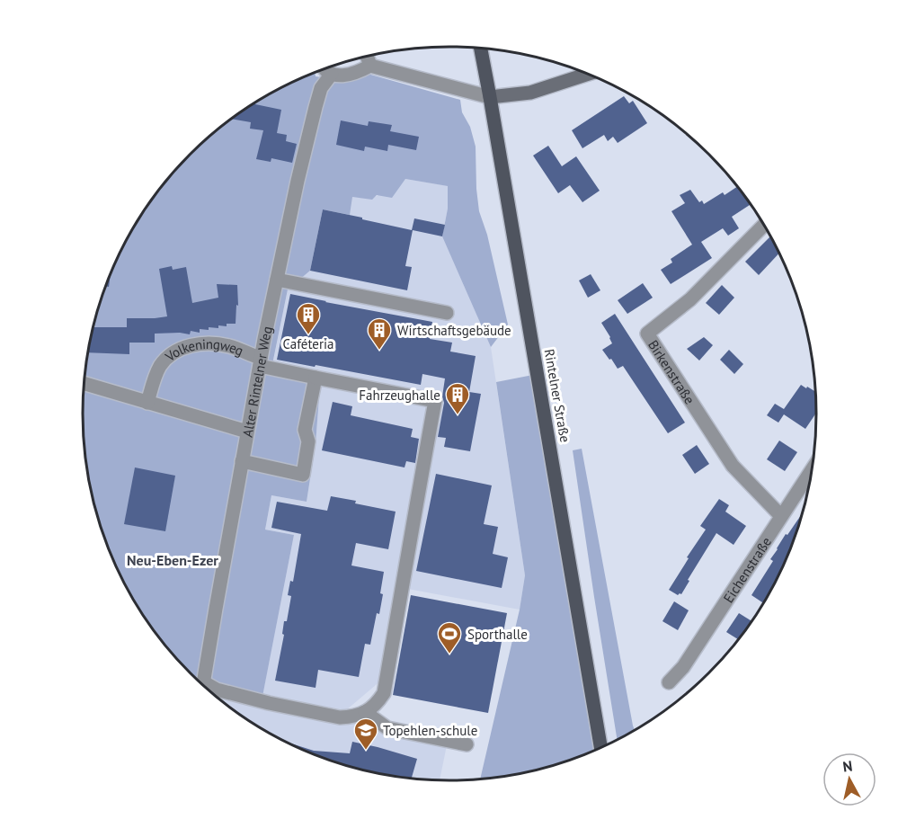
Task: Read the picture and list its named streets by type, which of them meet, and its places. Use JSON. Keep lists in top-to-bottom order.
{
  "streets": {
    "main road": ["Rintelner Straße"],
    "street": [
      "Volkeningweg",
      "Birkenstraße",
      "Alter Rintelner Weg",
      "Eichenstraße"
    ]
  },
  "crossings": [
    ["Volkeningweg", "Alter Rintelner Weg"],
    ["Birkenstraße", "Eichenstraße"]
  ],
  "districts": ["Neu-Eben-Ezer"],
  "places": {
    "building": ["Caféteria", "Wirtschaftsgebäude", "Fahrzeughalle"],
    "sports": ["Sporthalle"],
    "school or university": ["Topehlen-schule"]
  },
  "north": "top"
}
